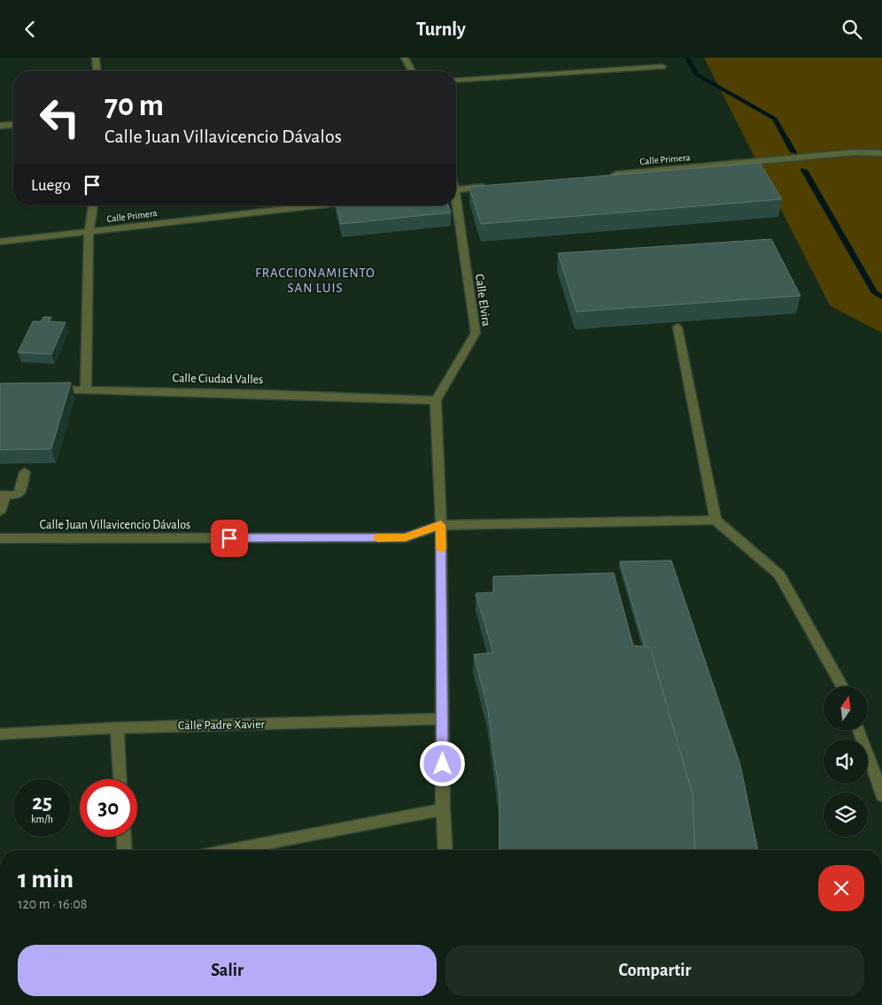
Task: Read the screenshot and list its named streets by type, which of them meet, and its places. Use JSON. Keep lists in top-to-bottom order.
{
  "streets": {
    "street": [
      "Calle Primera",
      "Calle Elvira",
      "Calle Ciudad Valles",
      "Calle Juan Villavicencio Dávalos",
      "Calle Padre Xavier"
    ]
  },
  "crossings": [
    ["Calle Primera", "Calle Ciudad Valles"],
    ["Calle Elvira", "Calle Ciudad Valles"]
  ],
  "districts": ["FRACCIONAMIENTO SAN LUIS"],
  "north": "top",
  "page": {
    "header": "Turnly",
    "turn": ["70 m", "Calle Juan Villavicencio Dávalos"],
    "then": "Luego",
    "speed": "25 km/h",
    "limit": "30",
    "heading": ["1 min", "120 m · 16:08"],
    "buttons": ["Salir", "Compartir"]
  }
}
